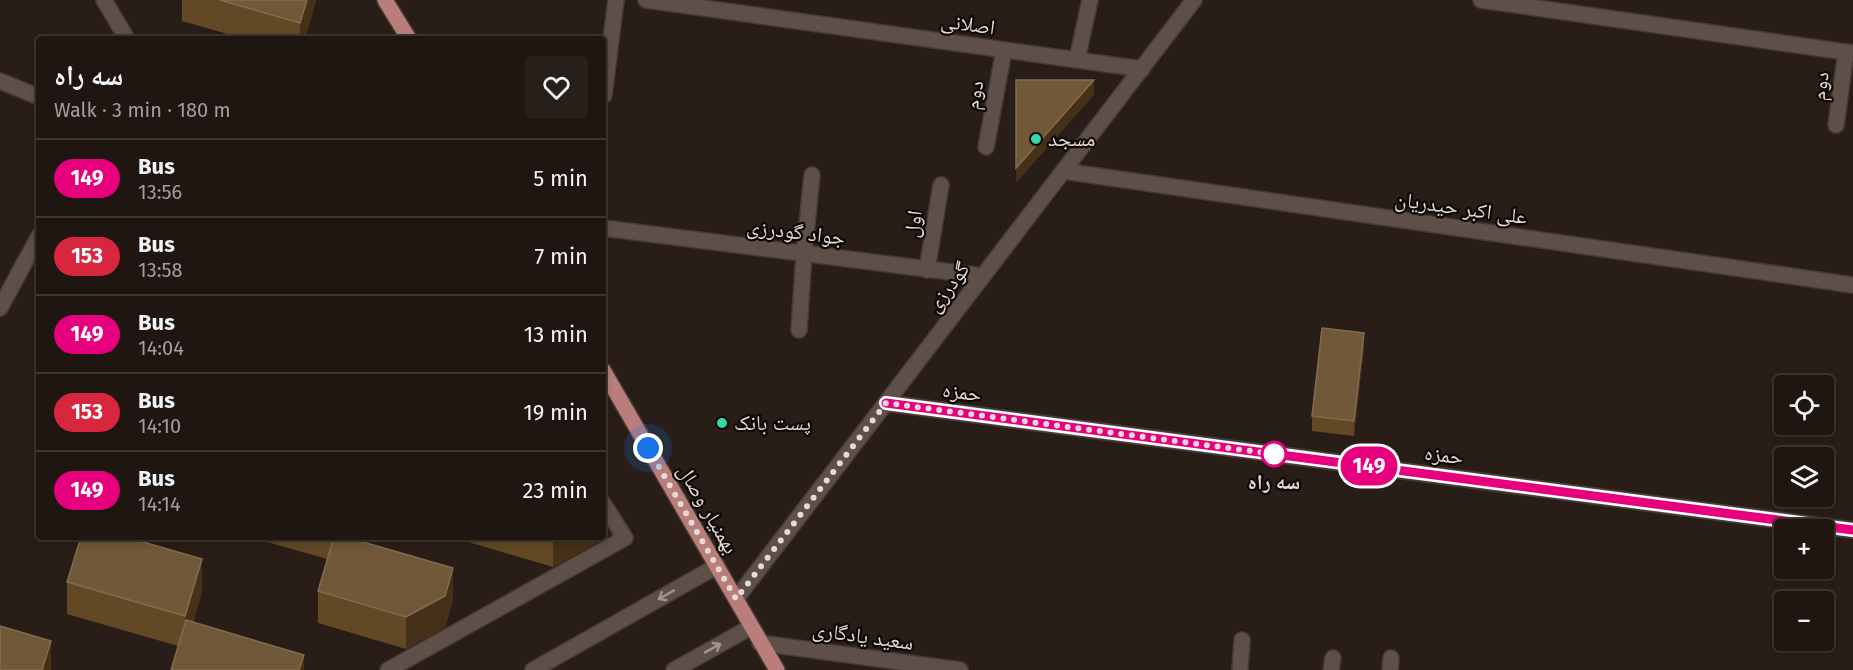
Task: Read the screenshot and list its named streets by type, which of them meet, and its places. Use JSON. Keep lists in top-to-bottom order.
{
  "streets": {
    "main road": ["بهمنیار وصال"],
    "street": [
      "اصلانی",
      "دوم",
      "علی اکبر حیدریان",
      "اول",
      "جواد گودرزی",
      "گودرزی",
      "حمزه",
      "سعید یادگاری"
    ]
  },
  "crossings": [
    ["اصلانی", "دوم"],
    ["اصلانی", "گودرزی"],
    ["علی اکبر حیدریان", "گودرزی"],
    ["اول", "جواد گودرزی"],
    ["جواد گودرزی", "گودرزی"],
    ["گودرزی", "حمزه"],
    ["گودرزی", "بهمنیار وصال"],
    ["بهمنیار وصال", "سعید یادگاری"]
  ],
  "places": ["مسجد", "پست بانک", "سه راه"],
  "lines": ["bus line 149"],
  "page": {
    "on_map": "149",
    "heading": ["سه راه", "Walk · 3 min · 180 m"],
    "list": [
      {
        "mark": "149",
        "name": "Bus",
        "note": "13:56",
        "value": "5 min"
      },
      {
        "mark": "153",
        "name": "Bus",
        "note": "13:58",
        "value": "7 min"
      },
      {
        "mark": "149",
        "name": "Bus",
        "note": "14:04",
        "value": "13 min"
      },
      {
        "mark": "153",
        "name": "Bus",
        "note": "14:10",
        "value": "19 min"
      },
      {
        "mark": "149",
        "name": "Bus",
        "note": "14:14",
        "value": "23 min"
      }
    ],
    "map_buttons": ["+", "−"]
  }
}
